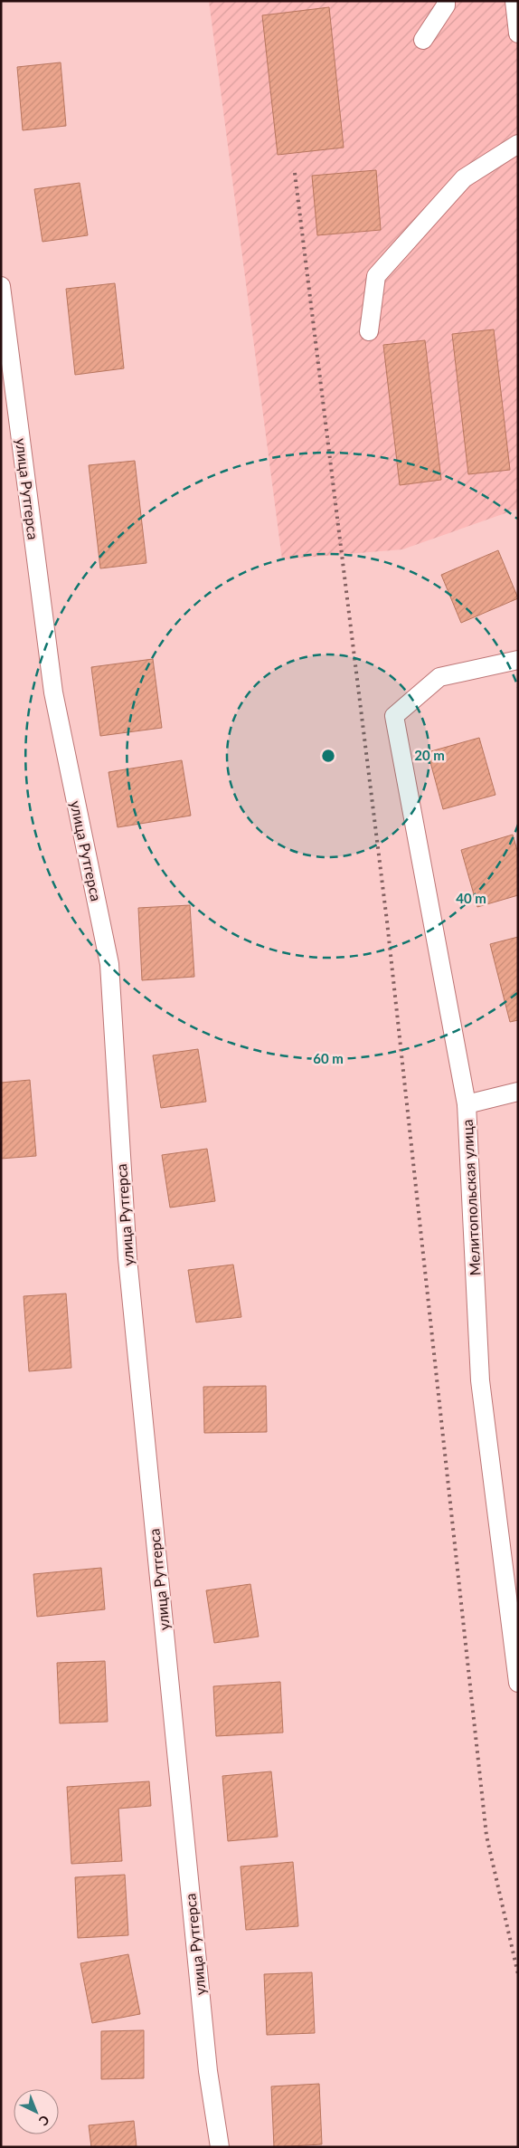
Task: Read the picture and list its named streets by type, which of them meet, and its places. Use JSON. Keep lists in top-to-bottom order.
{
  "streets": {
    "lane": ["улица Рутгерса", "Мелитопольская улица"]
  },
  "north": "bottom right",
  "rings": ["20 m", "40 m", "60 m"]
}
